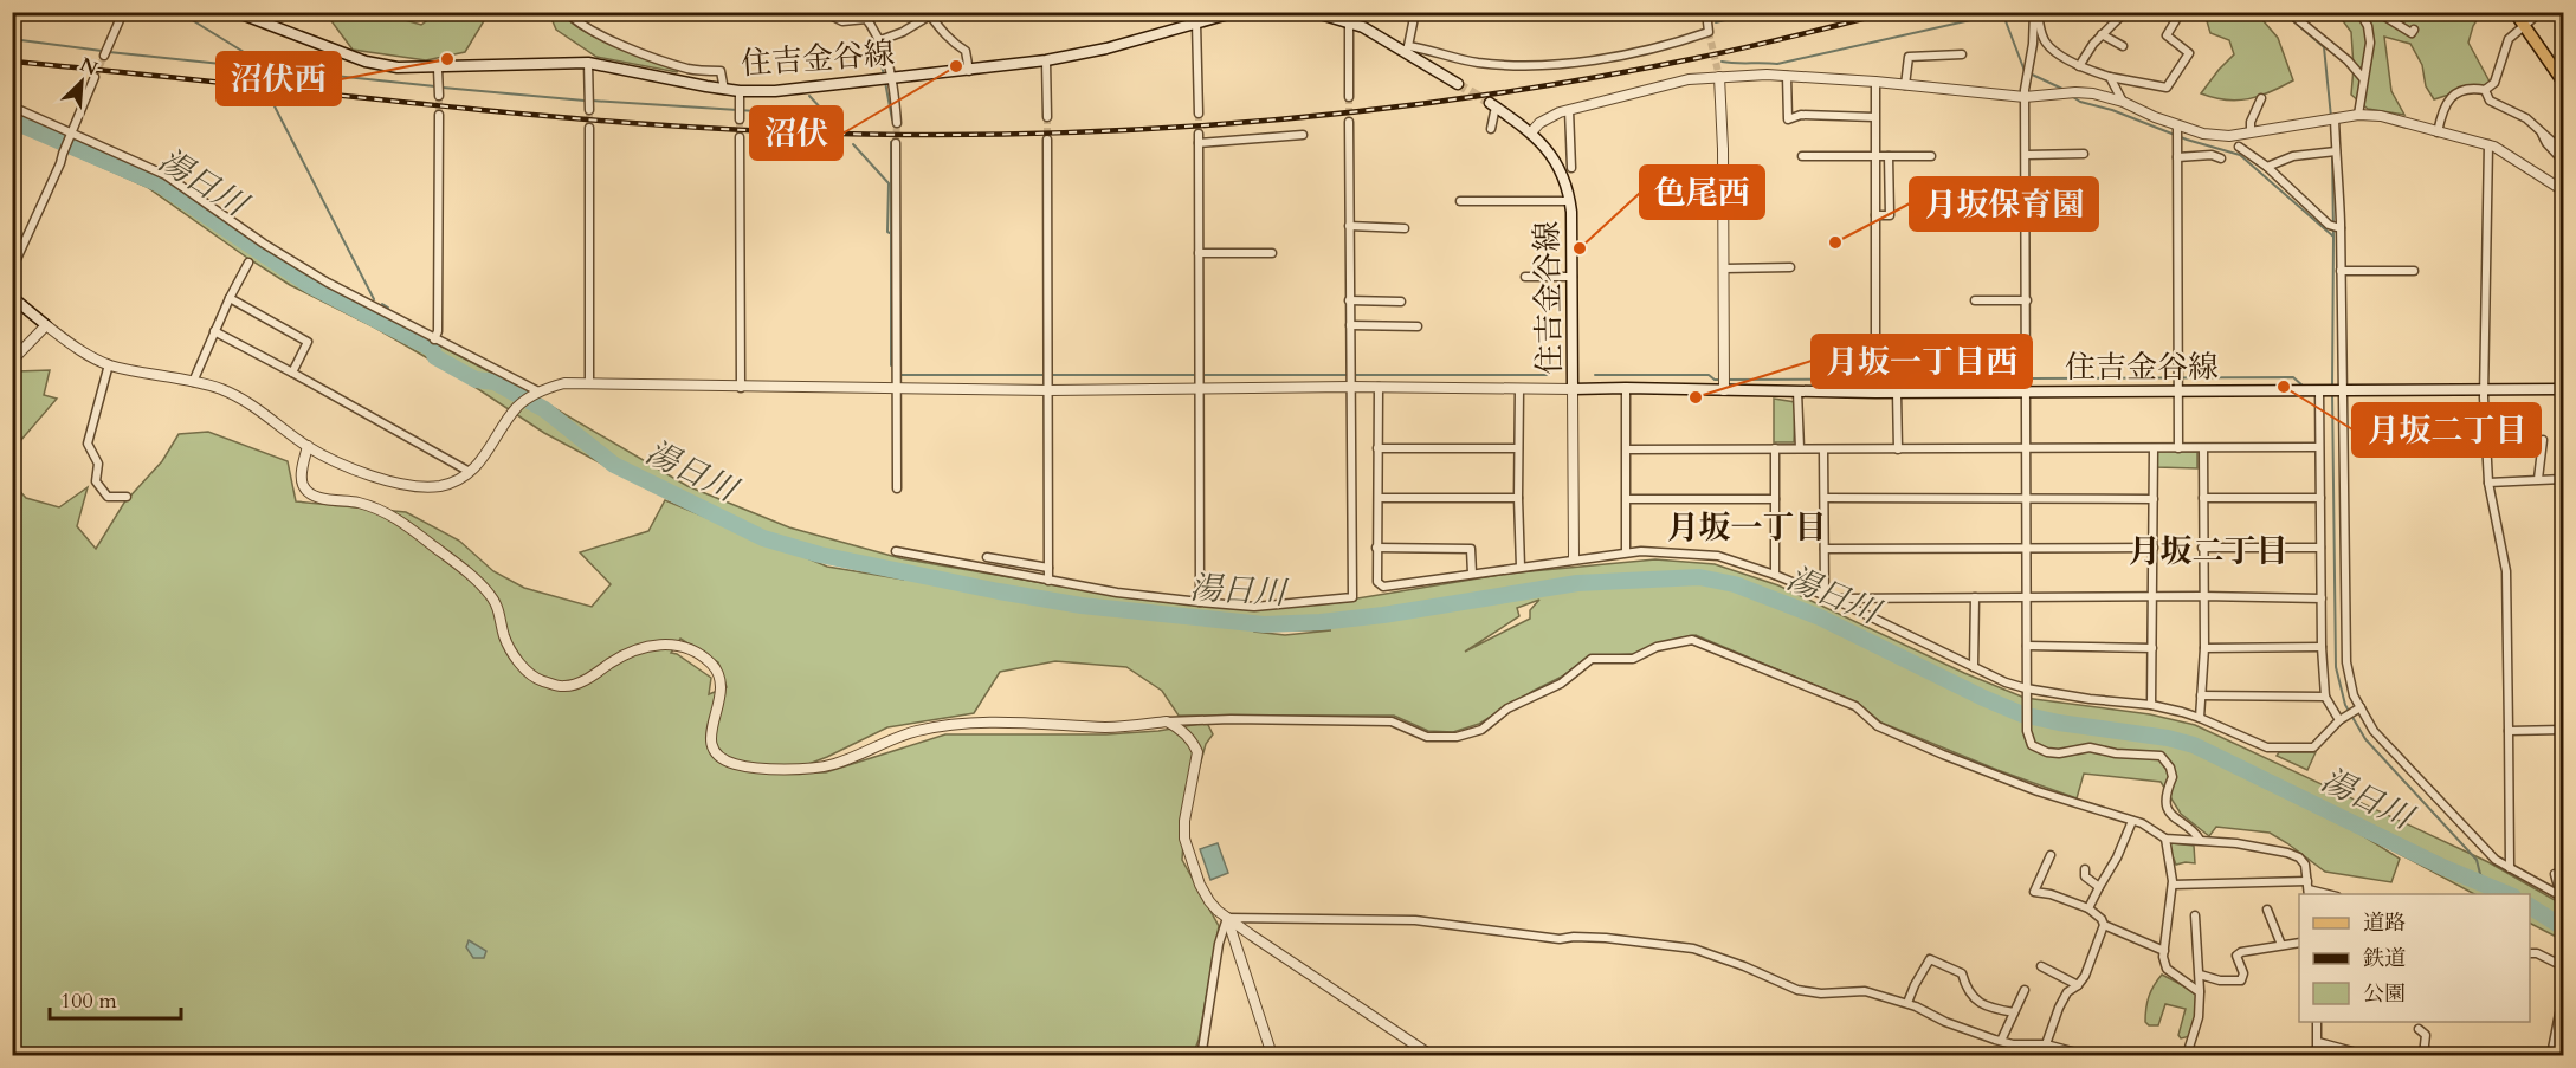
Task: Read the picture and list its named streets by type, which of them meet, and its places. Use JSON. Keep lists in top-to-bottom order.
{
  "streets": {
    "main road": ["住吉金谷線"]
  },
  "districts": ["月坂一丁目", "月坂二丁目"],
  "water": ["湯日川"],
  "places": [
    "沼伏西",
    "沼伏",
    "月坂保育園",
    "色尾西",
    "月坂二丁目",
    "月坂一丁目西"
  ],
  "legend": ["道路", "鉄道", "公園"],
  "scale_bar": "100 m",
  "north": "top right"
}
